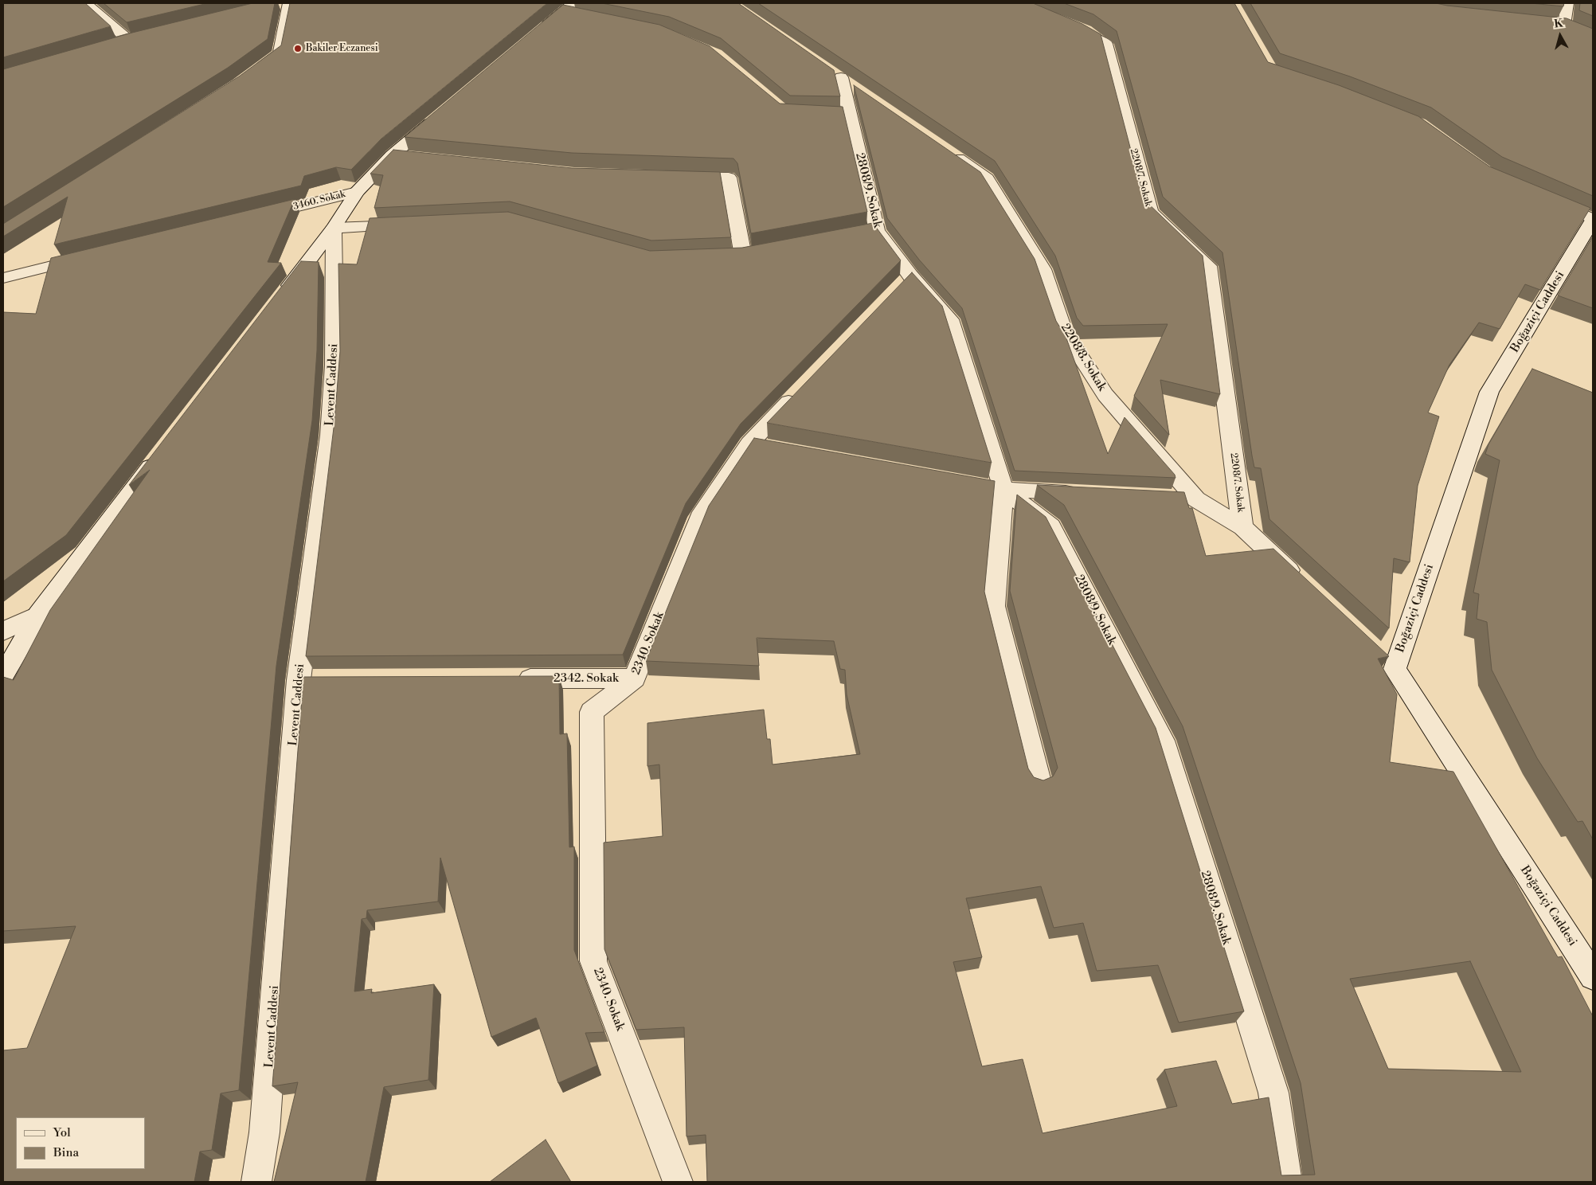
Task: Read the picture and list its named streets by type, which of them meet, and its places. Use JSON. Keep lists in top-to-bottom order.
{
  "streets": {
    "street": [
      "2208/7. Sokak",
      "2808/9. Sokak",
      "3460. Sokak",
      "Boğaziçi Caddesi",
      "2208/8. Sokak",
      "Levent Caddesi",
      "2340. Sokak",
      "2342. Sokak"
    ]
  },
  "crossings": [
    ["2208/7. Sokak", "2208/8. Sokak"],
    ["2340. Sokak", "2342. Sokak"]
  ],
  "places": ["Bakiler Eczanesi"],
  "legend": ["Yol", "Bina"],
  "north": "top"
}
